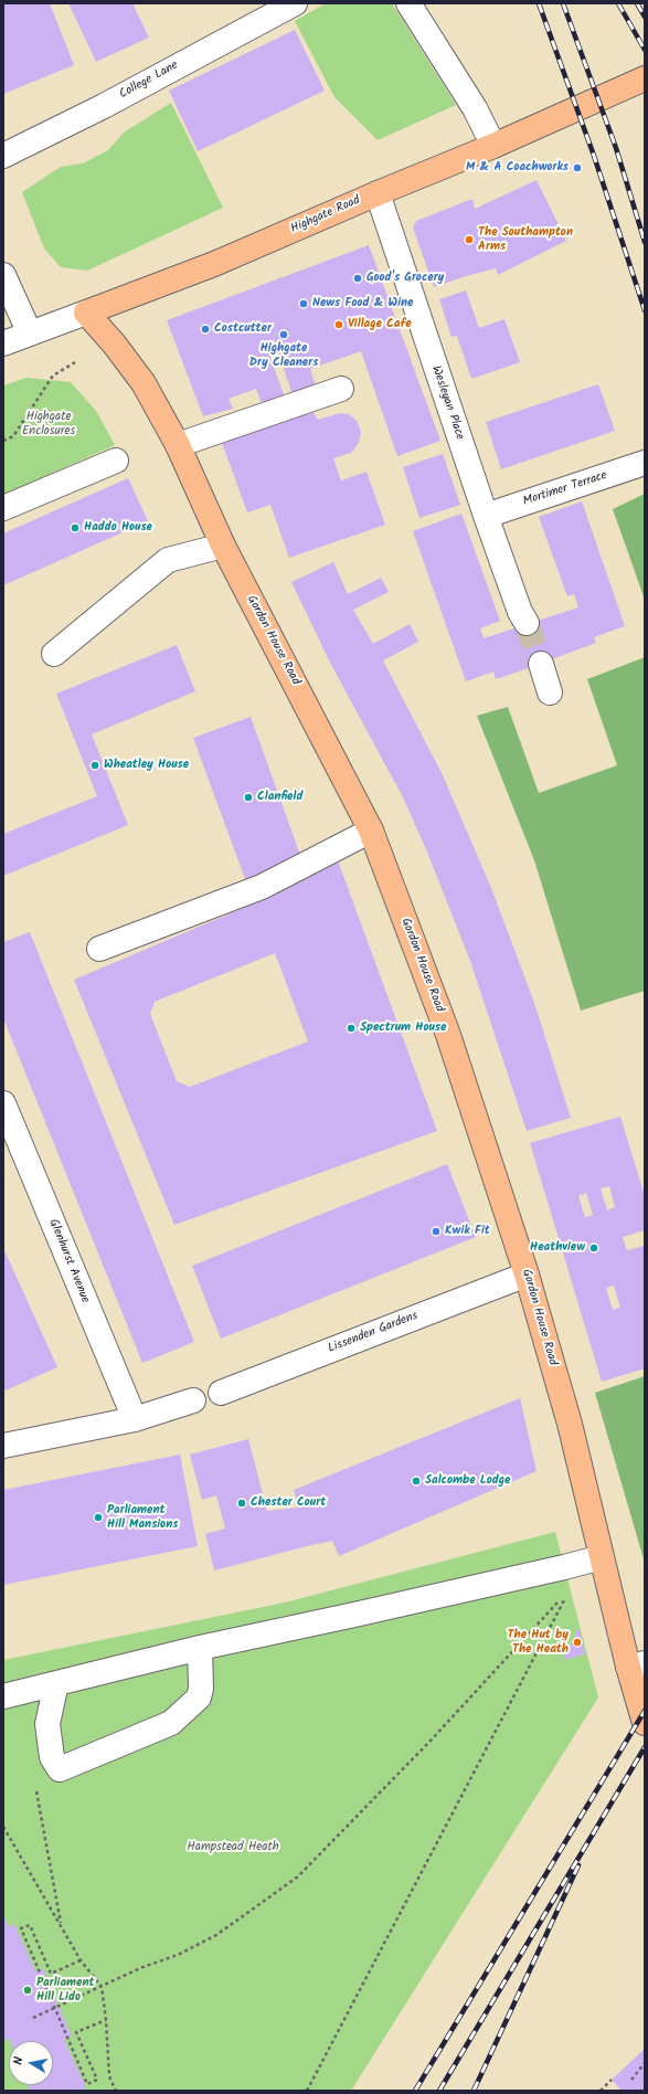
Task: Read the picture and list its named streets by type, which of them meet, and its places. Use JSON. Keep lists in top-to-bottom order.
{
  "streets": {
    "main road": ["Highgate Road", "Gordon House Road"],
    "street": [
      "College Lane",
      "Wesleyan Place",
      "Mortimer Terrace",
      "Glenhurst Avenue",
      "Lissenden Gardens"
    ]
  },
  "crossings": [
    ["Highgate Road", "Wesleyan Place"],
    ["Highgate Road", "Gordon House Road"],
    ["Wesleyan Place", "Mortimer Terrace"],
    ["Gordon House Road", "Lissenden Gardens"]
  ],
  "parks": ["Highgate Enclosures", "Hampstead Heath"],
  "places": [
    "M & A Coachworks",
    "The Southampton Arms",
    "Good's Grocery",
    "News Food & Wine",
    "Village Cafe",
    "Costcutter",
    "Highgate Dry Cleaners",
    "Haddo House",
    "Wheatley House",
    "Clanfield",
    "Spectrum House",
    "Kwik Fit",
    "Heathview",
    "Salcombe Lodge",
    "Chester Court",
    "Parliament Hill Mansions",
    "The Hut by The Heath",
    "Parliament Hill Lido"
  ],
  "north": "left"
}
